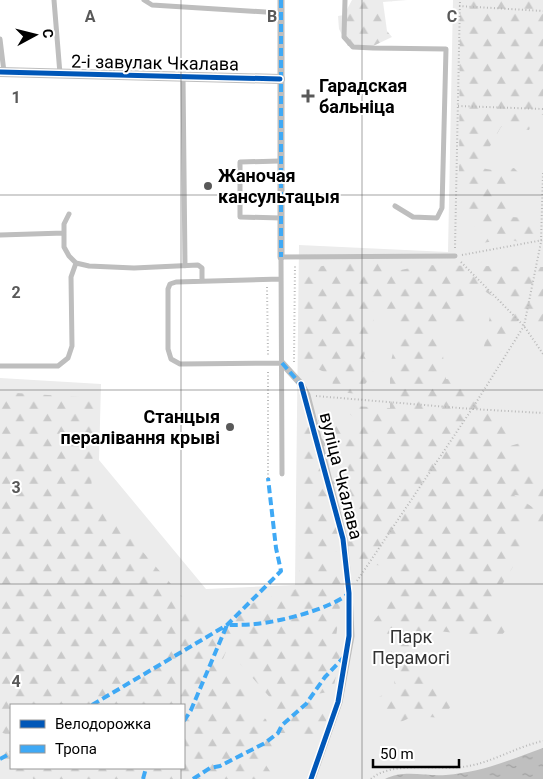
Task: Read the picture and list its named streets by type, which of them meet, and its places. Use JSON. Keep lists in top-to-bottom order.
{
  "streets": {
    "street": ["2-і завулак Чкалава", "вуліца Чкалава"]
  },
  "parks": ["Парк Перамогі"],
  "places": {
    "health": ["Гарадская бальніца"],
    "other": ["Жаночая кансультацыя", "Станцыя пералівання крыві"]
  },
  "legend": ["Велодорожка", "Тропа"],
  "scale_bar": "50 m",
  "north": "right",
  "grid": {
    "columns": ["A", "B", "C"],
    "rows": [
      "1",
      "2",
      "3",
      "4"
    ]
  }
}
